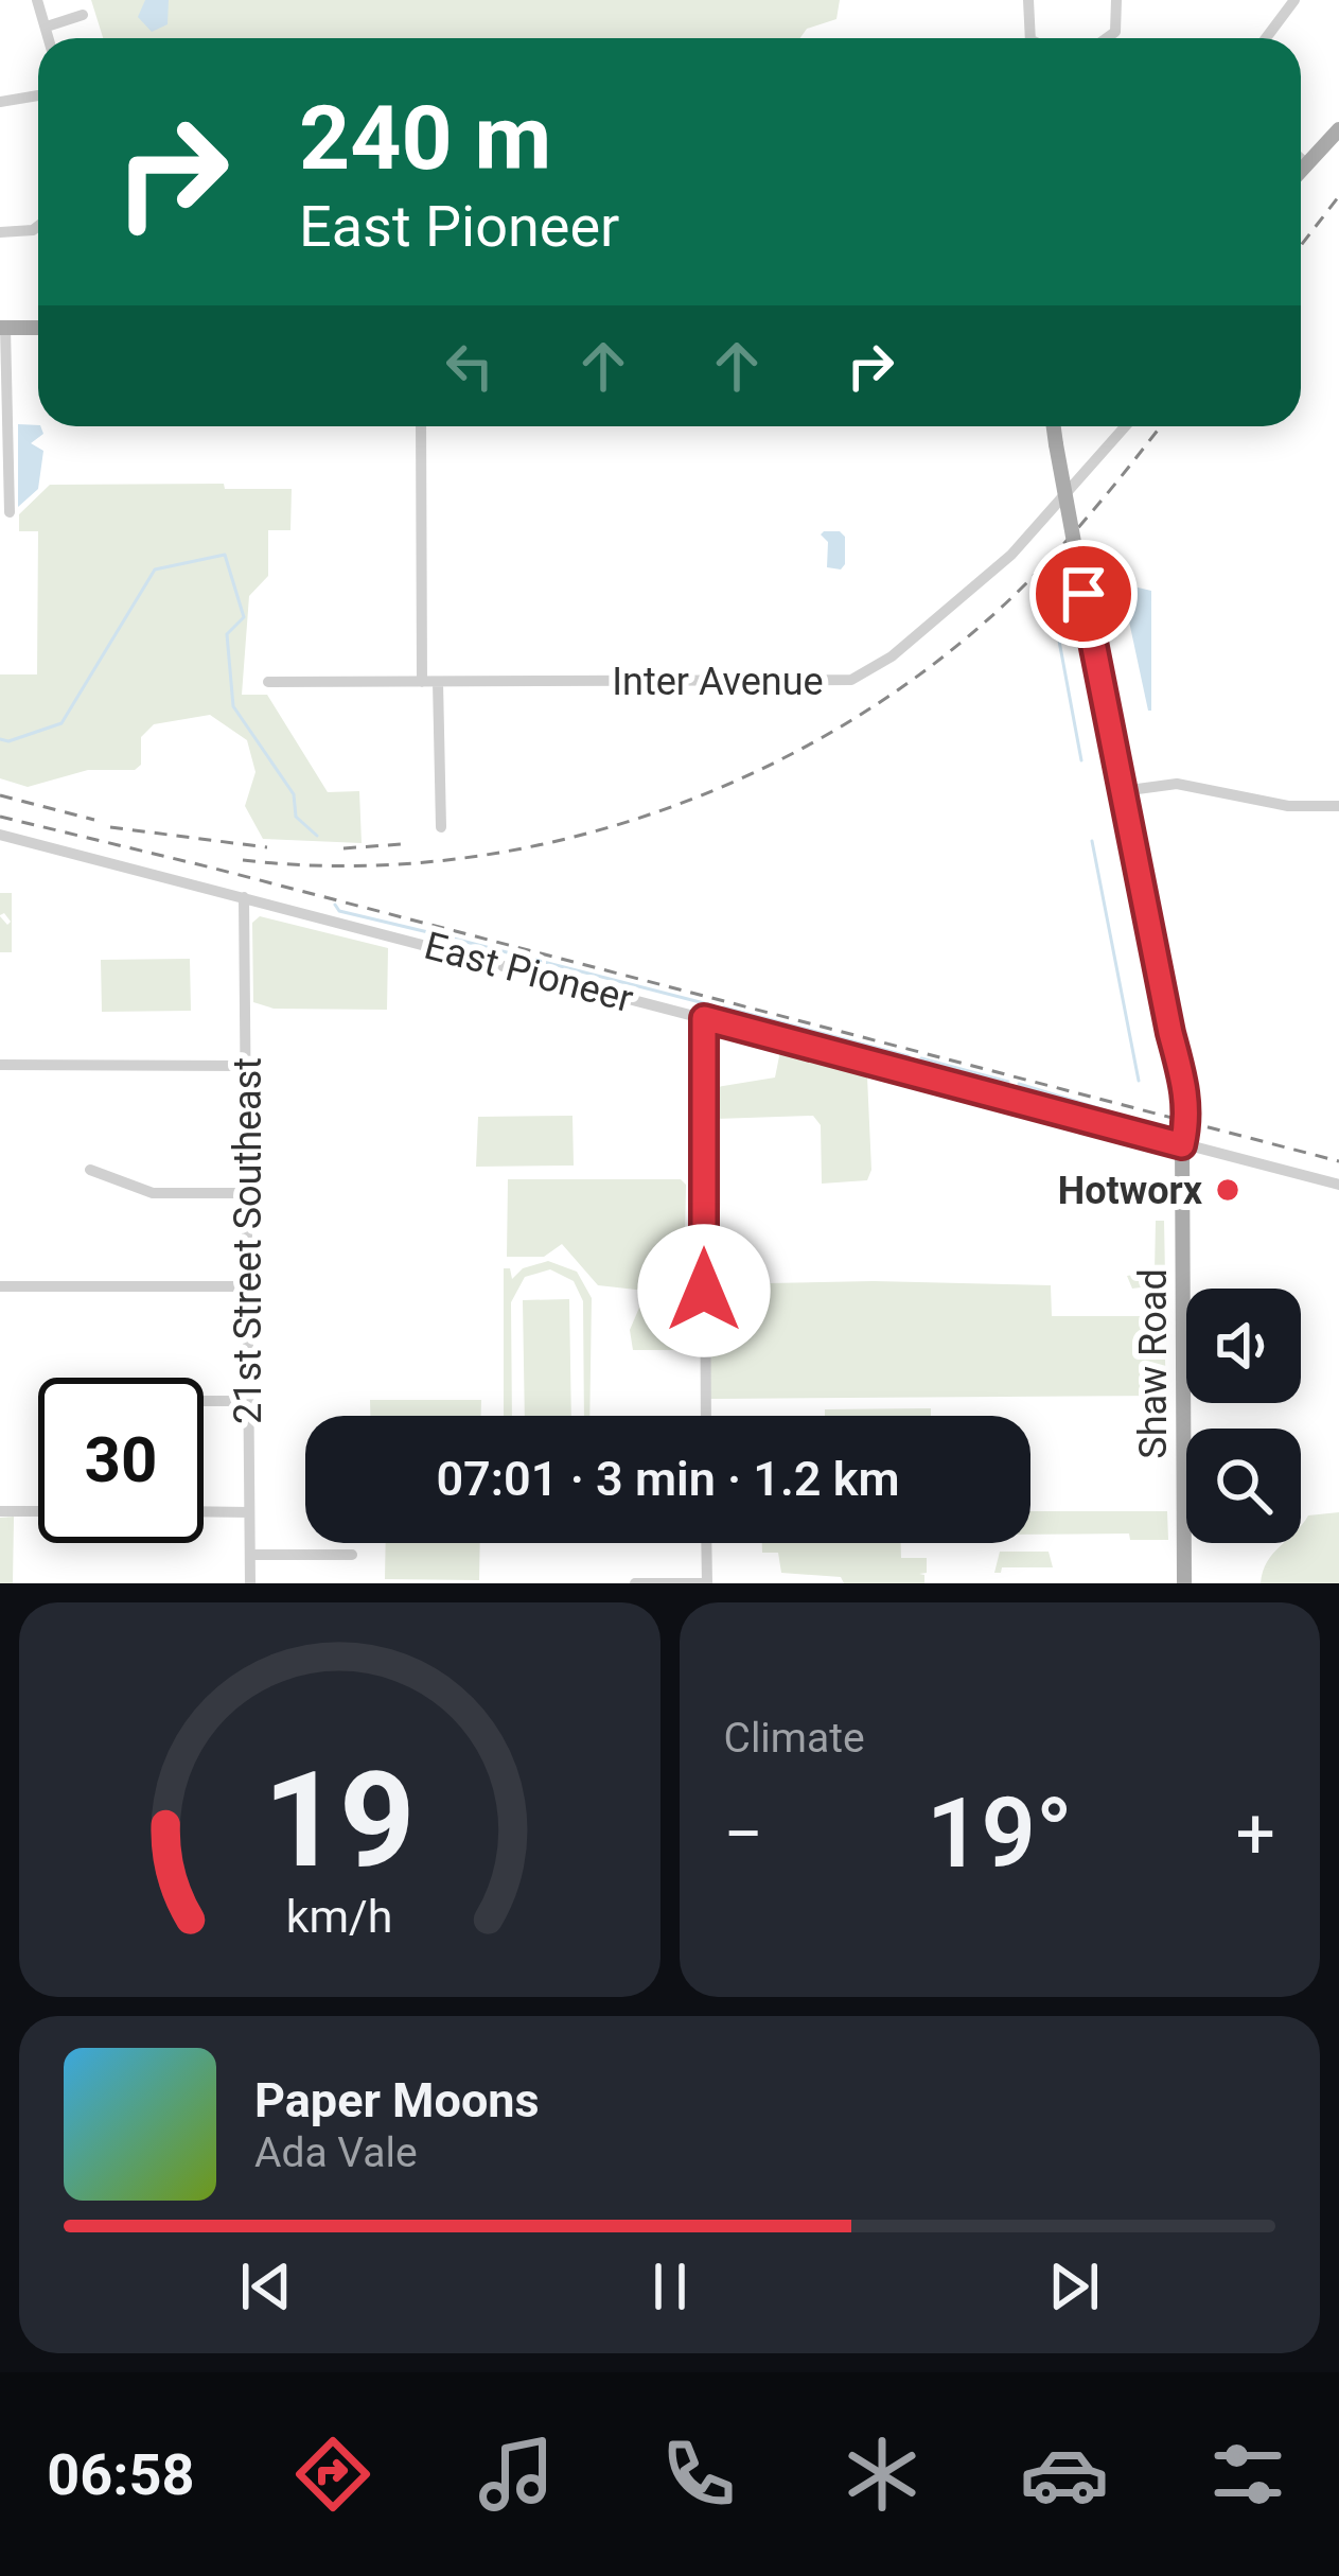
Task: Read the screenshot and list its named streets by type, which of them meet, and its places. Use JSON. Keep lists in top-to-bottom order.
{
  "streets": {
    "main road": ["Shaw Road"],
    "street": ["Inter Avenue", "East Pioneer", "21st Street Southeast"]
  },
  "crossings": [
    ["East Pioneer", "21st Street Southeast"],
    ["East Pioneer", "Shaw Road"]
  ],
  "places": ["Hotworx"],
  "page": {
    "turn": ["240 m", "East Pioneer"],
    "limit": "30",
    "trip": "07:01 · 3 min · 1.2 km",
    "tile": "Climate",
    "heat": ["−", "19°", "+"],
    "song": ["Paper Moons", "Ada Vale"],
    "tabs": "06:58",
    "gauge": ["19", "km/h"]
  }
}
